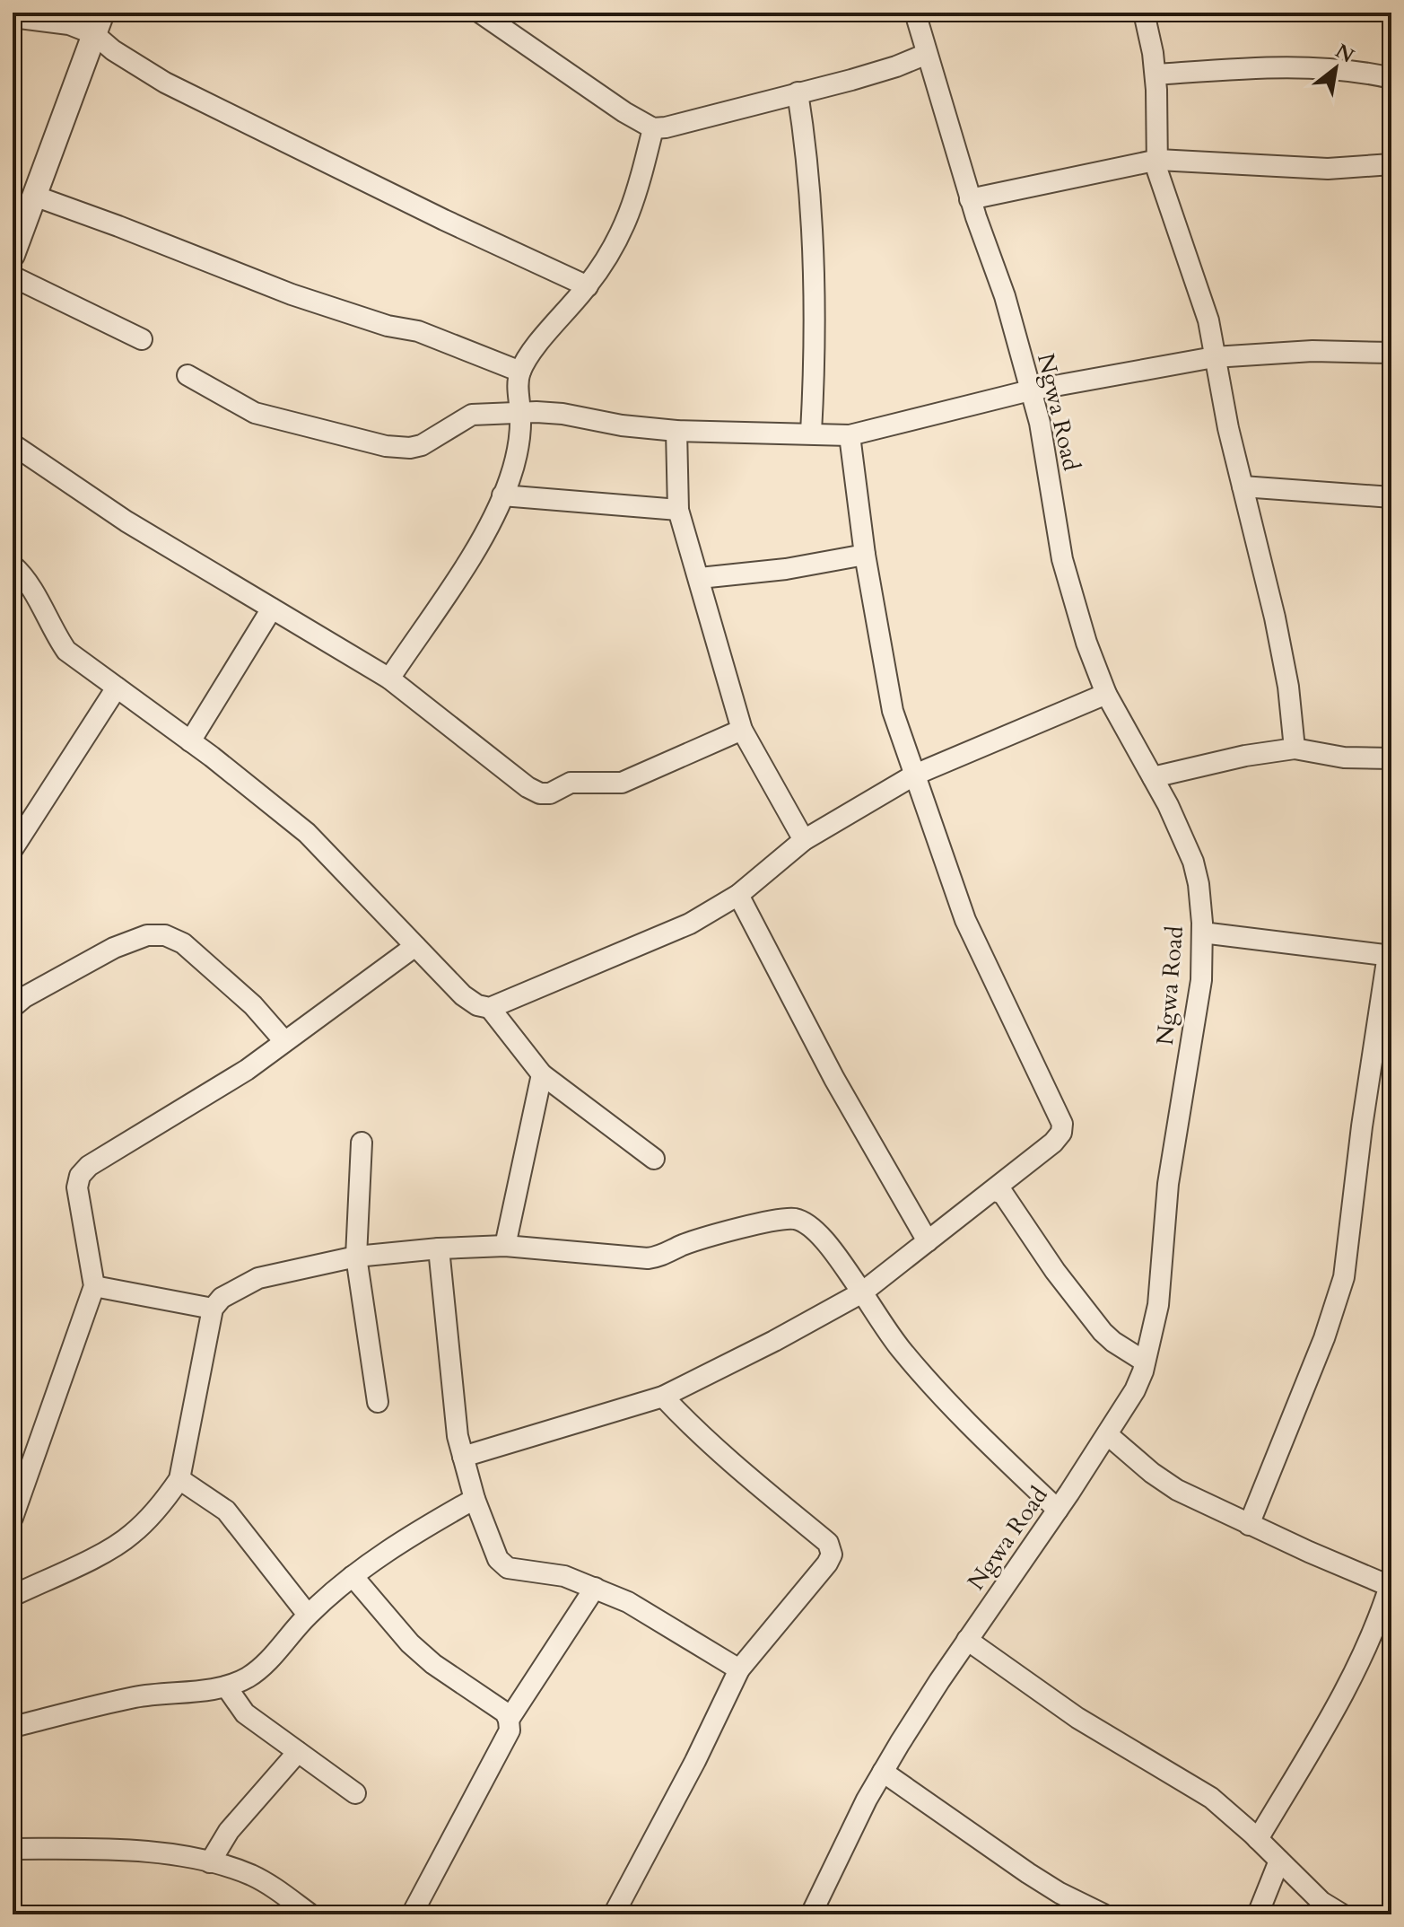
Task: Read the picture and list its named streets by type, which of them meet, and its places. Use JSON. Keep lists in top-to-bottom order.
{
  "streets": {
    "street": ["Ngwa Road"]
  },
  "north": "top right"
}
